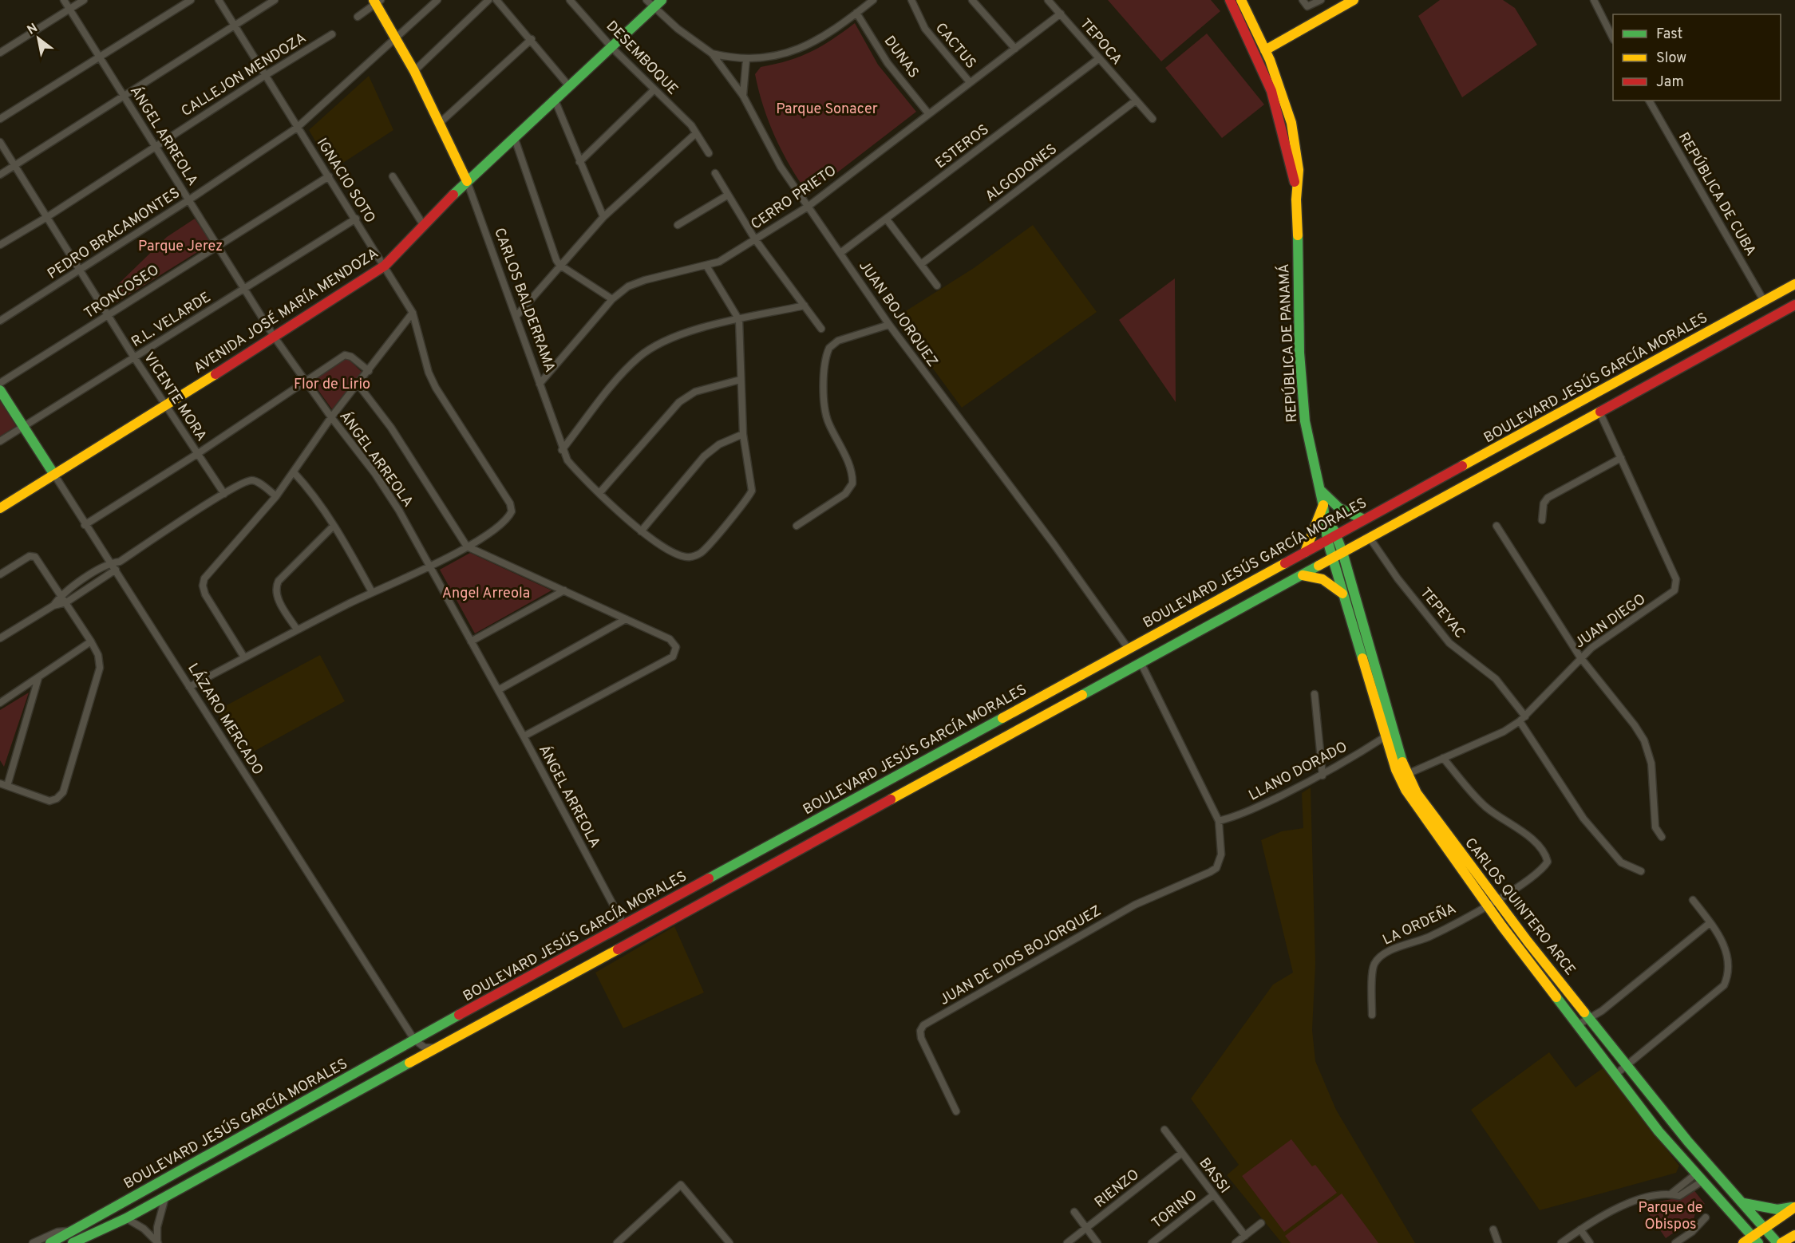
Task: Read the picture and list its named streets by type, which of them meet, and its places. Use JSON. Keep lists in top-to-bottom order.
{
  "streets": {
    "main road": [
      "CARLOS BALDERRAMA",
      "AVENIDA JOSÉ MARÍA MENDOZA",
      "REPÚBLICA DE PANAMÁ",
      "BOULEVARD JESÚS GARCÍA MORALES",
      "LÁZARO MERCADO",
      "CARLOS QUINTERO ARCE"
    ],
    "street": [
      "TEPOCA",
      "CACTUS",
      "DUNAS",
      "DESEMBOQUE",
      "CALLEJON MENDOZA",
      "ÁNGEL ARREOLA",
      "ESTEROS",
      "ALGODONES",
      "IGNACIO SOTO",
      "REPÚBLICA DE CUBA",
      "CERRO PRIETO",
      "PEDRO BRACAMONTES",
      "TRONCOSEO",
      "JUAN BOJORQUEZ",
      "R.L. VELARDE",
      "VICENTE MORA",
      "TEPEYAC",
      "JUAN DIEGO",
      "LLANO DORADO",
      "LA ORDEÑA",
      "JUAN DE DIOS BOJORQUEZ",
      "BASSI",
      "RIENZO",
      "TORINO"
    ]
  },
  "crossings": [
    ["TEPOCA", "ESTEROS"],
    ["TEPOCA", "ALGODONES"],
    ["TEPOCA", "CERRO PRIETO"],
    ["CACTUS", "CERRO PRIETO"],
    ["DUNAS", "CERRO PRIETO"],
    ["DESEMBOQUE", "AVENIDA JOSÉ MARÍA MENDOZA"],
    ["CALLEJON MENDOZA", "ÁNGEL ARREOLA"],
    ["CALLEJON MENDOZA", "IGNACIO SOTO"],
    ["CALLEJON MENDOZA", "VICENTE MORA"],
    ["ÁNGEL ARREOLA", "PEDRO BRACAMONTES"],
    ["ÁNGEL ARREOLA", "TRONCOSEO"],
    ["ÁNGEL ARREOLA", "AVENIDA JOSÉ MARÍA MENDOZA"],
    ["ÁNGEL ARREOLA", "R.L. VELARDE"],
    ["ÁNGEL ARREOLA", "BOULEVARD JESÚS GARCÍA MORALES"],
    ["ESTEROS", "JUAN BOJORQUEZ"],
    ["IGNACIO SOTO", "PEDRO BRACAMONTES"],
    ["IGNACIO SOTO", "TRONCOSEO"],
    ["IGNACIO SOTO", "AVENIDA JOSÉ MARÍA MENDOZA"],
    ["IGNACIO SOTO", "R.L. VELARDE"],
    ["REPÚBLICA DE CUBA", "BOULEVARD JESÚS GARCÍA MORALES"],
    ["CERRO PRIETO", "CARLOS BALDERRAMA"],
    ["CERRO PRIETO", "JUAN BOJORQUEZ"],
    ["PEDRO BRACAMONTES", "CARLOS BALDERRAMA"],
    ["PEDRO BRACAMONTES", "VICENTE MORA"],
    ["TRONCOSEO", "VICENTE MORA"],
    ["CARLOS BALDERRAMA", "AVENIDA JOSÉ MARÍA MENDOZA"],
    ["AVENIDA JOSÉ MARÍA MENDOZA", "JUAN BOJORQUEZ"],
    ["AVENIDA JOSÉ MARÍA MENDOZA", "VICENTE MORA"],
    ["AVENIDA JOSÉ MARÍA MENDOZA", "LÁZARO MERCADO"],
    ["JUAN BOJORQUEZ", "BOULEVARD JESÚS GARCÍA MORALES"],
    ["R.L. VELARDE", "VICENTE MORA"],
    ["R.L. VELARDE", "LÁZARO MERCADO"],
    ["REPÚBLICA DE PANAMÁ", "BOULEVARD JESÚS GARCÍA MORALES"],
    ["REPÚBLICA DE PANAMÁ", "CARLOS QUINTERO ARCE"],
    ["BOULEVARD JESÚS GARCÍA MORALES", "TEPEYAC"],
    ["BOULEVARD JESÚS GARCÍA MORALES", "JUAN DIEGO"],
    ["BOULEVARD JESÚS GARCÍA MORALES", "LÁZARO MERCADO"],
    ["BOULEVARD JESÚS GARCÍA MORALES", "CARLOS QUINTERO ARCE"],
    ["TEPEYAC", "JUAN DIEGO"],
    ["JUAN DIEGO", "CARLOS QUINTERO ARCE"],
    ["JUAN DIEGO", "LA ORDEÑA"],
    ["LLANO DORADO", "CARLOS QUINTERO ARCE"],
    ["LLANO DORADO", "JUAN DE DIOS BOJORQUEZ"],
    ["CARLOS QUINTERO ARCE", "LA ORDEÑA"],
    ["BASSI", "RIENZO"],
    ["BASSI", "TORINO"]
  ],
  "parks": [
    "Parque Sonacer",
    "Parque Jerez",
    "Flor de Lirio",
    "Angel Arreola",
    "Parque de Obispos"
  ],
  "legend": ["Fast", "Slow", "Jam"],
  "north": "top left"
}
